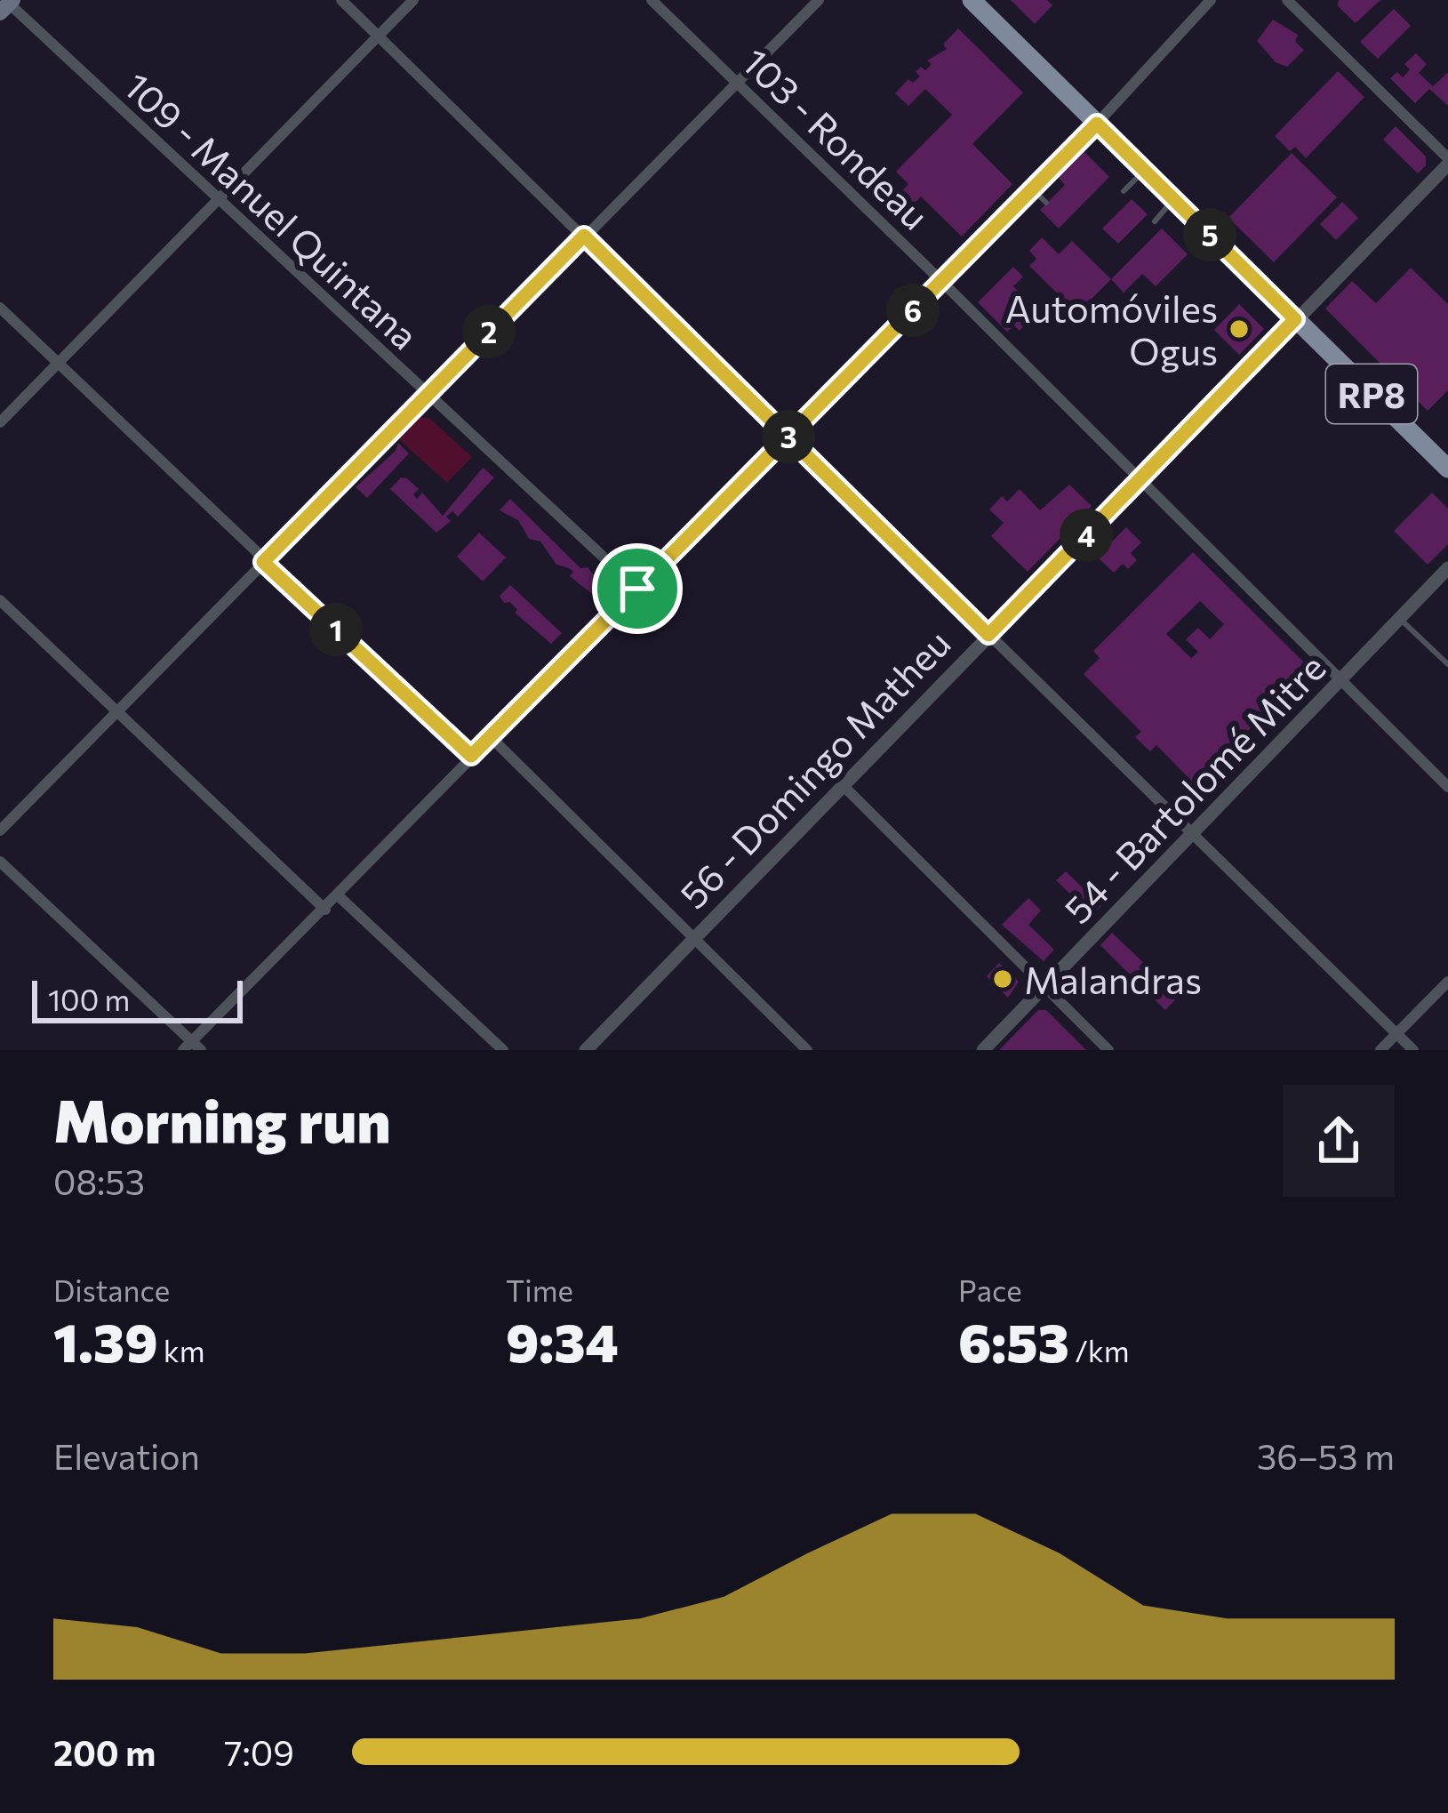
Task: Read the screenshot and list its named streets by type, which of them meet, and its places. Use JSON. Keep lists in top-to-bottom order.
{
  "streets": {
    "main road": ["RP8"],
    "street": [
      "103 - Rondeau",
      "109 - Manuel Quintana",
      "56 - Domingo Matheu",
      "54 - Bartolomé Mitre"
    ]
  },
  "crossings": [
    ["103 - Rondeau", "56 - Domingo Matheu"],
    ["103 - Rondeau", "54 - Bartolomé Mitre"],
    ["RP8", "56 - Domingo Matheu"]
  ],
  "places": ["Automóviles Ogus", "Malandras"],
  "scale_bar": "100 m",
  "page": {
    "pins": [
      "5",
      "6",
      "2",
      "3",
      "4",
      "1"
    ],
    "scale": "100 m",
    "heading": ["Morning run", "08:53"],
    "stats": [
      ["Distance", "1.39 km"],
      ["Time", "9:34"],
      ["Pace", "6:53 /km"]
    ],
    "chart": ["Elevation", "36–53 m"],
    "list": [
      {
        "name": "200 m",
        "note": "7:09"
      }
    ]
  }
}
